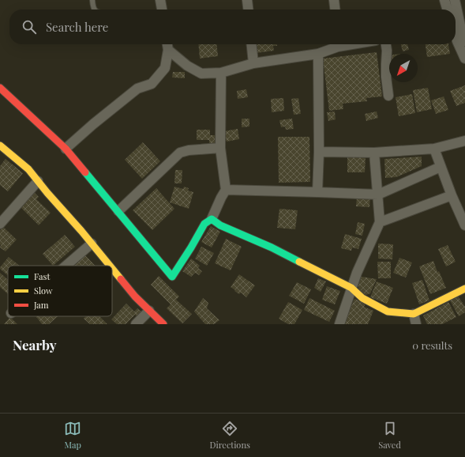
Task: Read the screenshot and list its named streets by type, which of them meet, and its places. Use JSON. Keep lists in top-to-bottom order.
{
  "legend": ["Fast", "Slow", "Jam"],
  "north": "bottom left",
  "page": {
    "search": "Search here",
    "heading": ["Nearby", "0 results"],
    "nav": ["Map", "Directions", "Saved"]
  }
}
